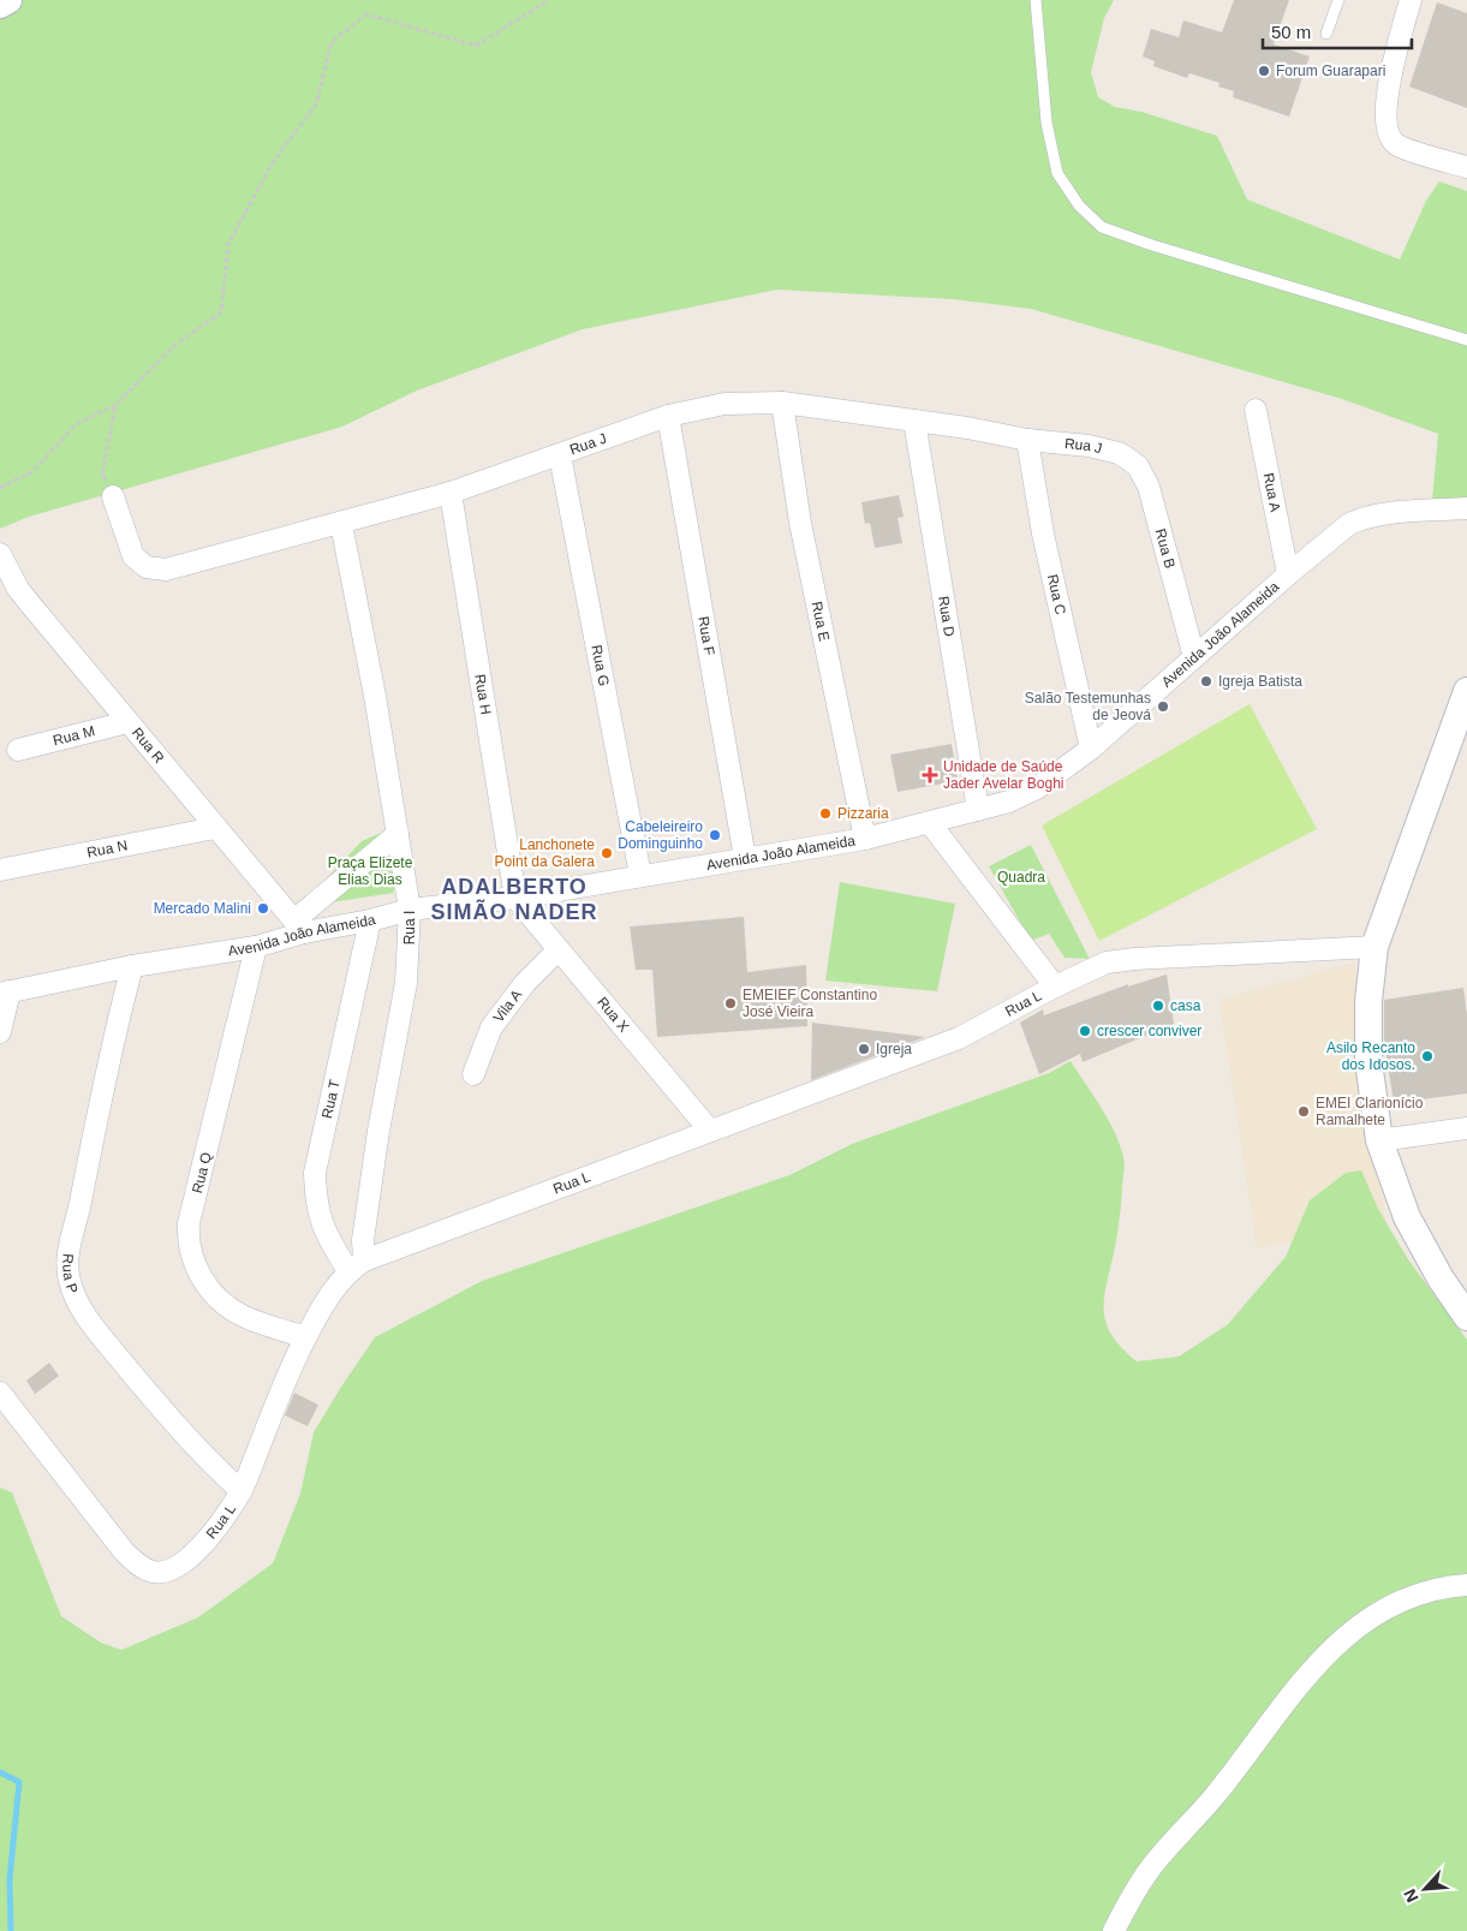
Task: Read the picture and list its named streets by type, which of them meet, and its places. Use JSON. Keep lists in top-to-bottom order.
{
  "streets": {
    "street": [
      "Rua J",
      "Rua A",
      "Rua B",
      "Rua C",
      "Rua D",
      "Rua E",
      "Avenida João Alameida",
      "Rua F",
      "Rua G",
      "Rua H",
      "Rua M",
      "Rua R",
      "Rua N",
      "Rua I",
      "Rua L",
      "Vila A",
      "Rua X",
      "Rua T",
      "Rua Q",
      "Rua P"
    ]
  },
  "crossings": [
    ["Rua J", "Rua B"],
    ["Rua J", "Rua C"],
    ["Rua J", "Rua D"],
    ["Rua J", "Rua E"],
    ["Rua J", "Rua F"],
    ["Rua J", "Rua G"],
    ["Rua J", "Rua H"],
    ["Rua J", "Rua I"],
    ["Rua A", "Avenida João Alameida"],
    ["Rua B", "Avenida João Alameida"],
    ["Rua C", "Avenida João Alameida"],
    ["Rua D", "Avenida João Alameida"],
    ["Rua E", "Avenida João Alameida"],
    ["Avenida João Alameida", "Rua F"],
    ["Avenida João Alameida", "Rua G"],
    ["Avenida João Alameida", "Rua H"],
    ["Avenida João Alameida", "Rua R"],
    ["Avenida João Alameida", "Rua I"],
    ["Avenida João Alameida", "Rua X"],
    ["Avenida João Alameida", "Rua T"],
    ["Avenida João Alameida", "Rua Q"],
    ["Avenida João Alameida", "Rua P"],
    ["Rua H", "Rua X"],
    ["Rua M", "Rua R"],
    ["Rua R", "Rua N"],
    ["Rua I", "Rua L"],
    ["Rua I", "Rua T"],
    ["Rua L", "Rua X"],
    ["Rua L", "Rua T"],
    ["Rua L", "Rua Q"],
    ["Rua L", "Rua P"],
    ["Vila A", "Rua X"]
  ],
  "districts": ["ADALBERTO SIMÃO NADER"],
  "parks": ["Praça Elizete Elias Dias", "Quadra"],
  "places": {
    "other": [
      "Forum Guarapari",
      "Igreja Batista",
      "Salão Testemunhas de Jeová",
      "Pizzaria",
      "Cabeleireiro Dominguinho",
      "Lanchonete Point da Galera",
      "Mercado Malini",
      "EMEIEF Constantino José Vieira",
      "casa",
      "crescer conviver",
      "Igreja",
      "Asilo Recanto dos Idosos.",
      "EMEI Clarionício Ramalhete"
    ],
    "health": ["Unidade de Saúde Jader Avelar Boghi"]
  },
  "scale_bar": "50 m",
  "north": "bottom left"
}
